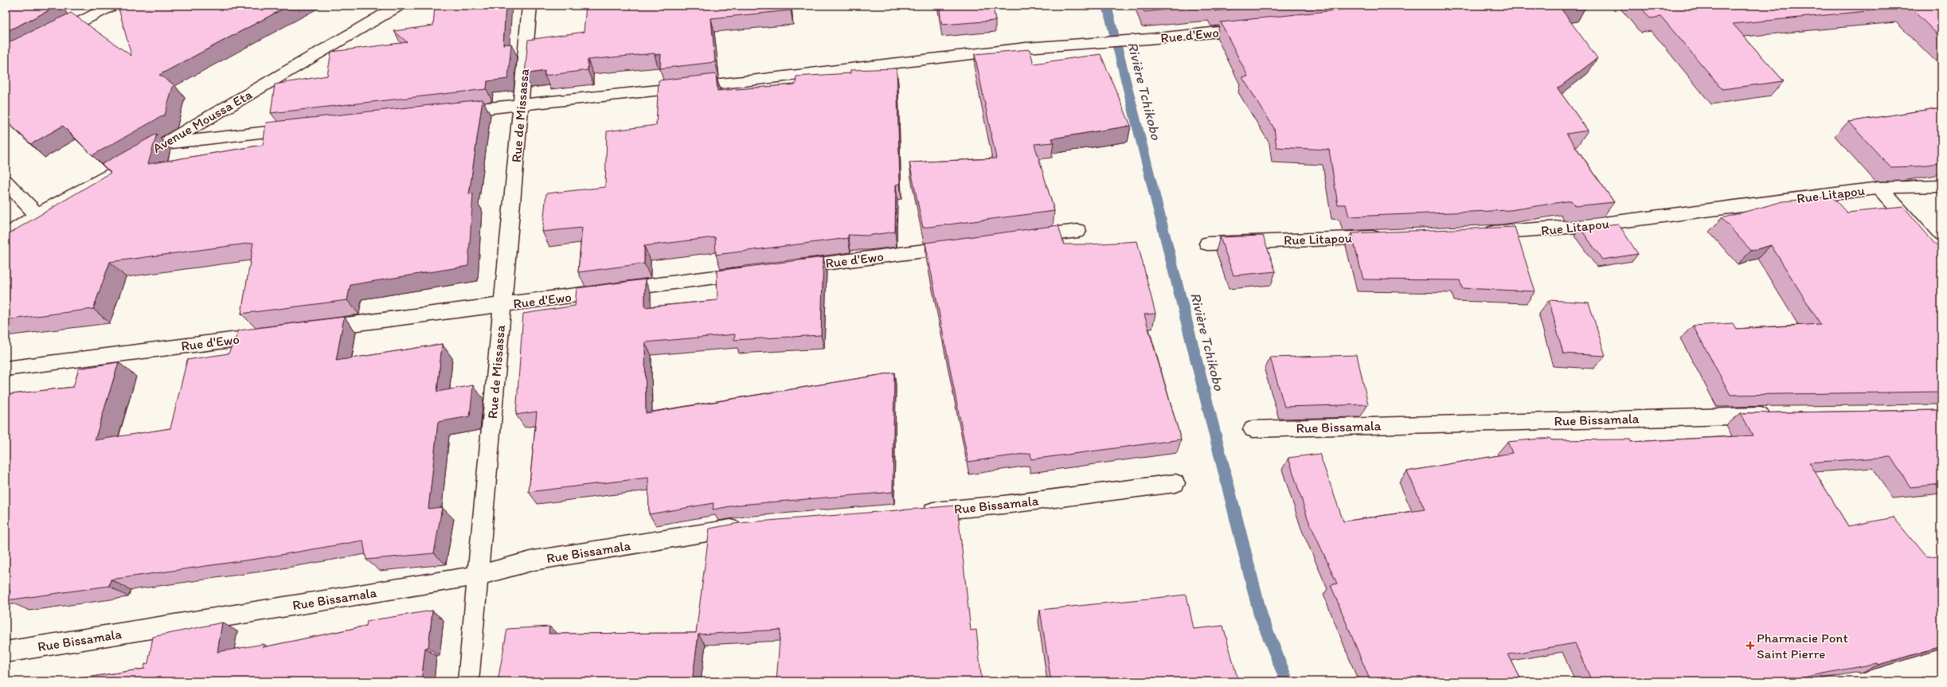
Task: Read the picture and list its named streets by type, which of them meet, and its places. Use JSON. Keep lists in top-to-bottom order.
{
  "streets": {
    "street": [
      "Rue d'Ewo",
      "Rue de Missassa",
      "Avenue Moussa Eta",
      "Rue Litapou",
      "Rue Bissamala"
    ]
  },
  "crossings": [
    ["Rue d'Ewo", "Rue de Missassa"],
    ["Rue de Missassa", "Rue Bissamala"]
  ],
  "water": ["Rivière Tchikobo"],
  "places": {
    "health": ["Pharmacie Pont Saint Pierre"]
  }
}
